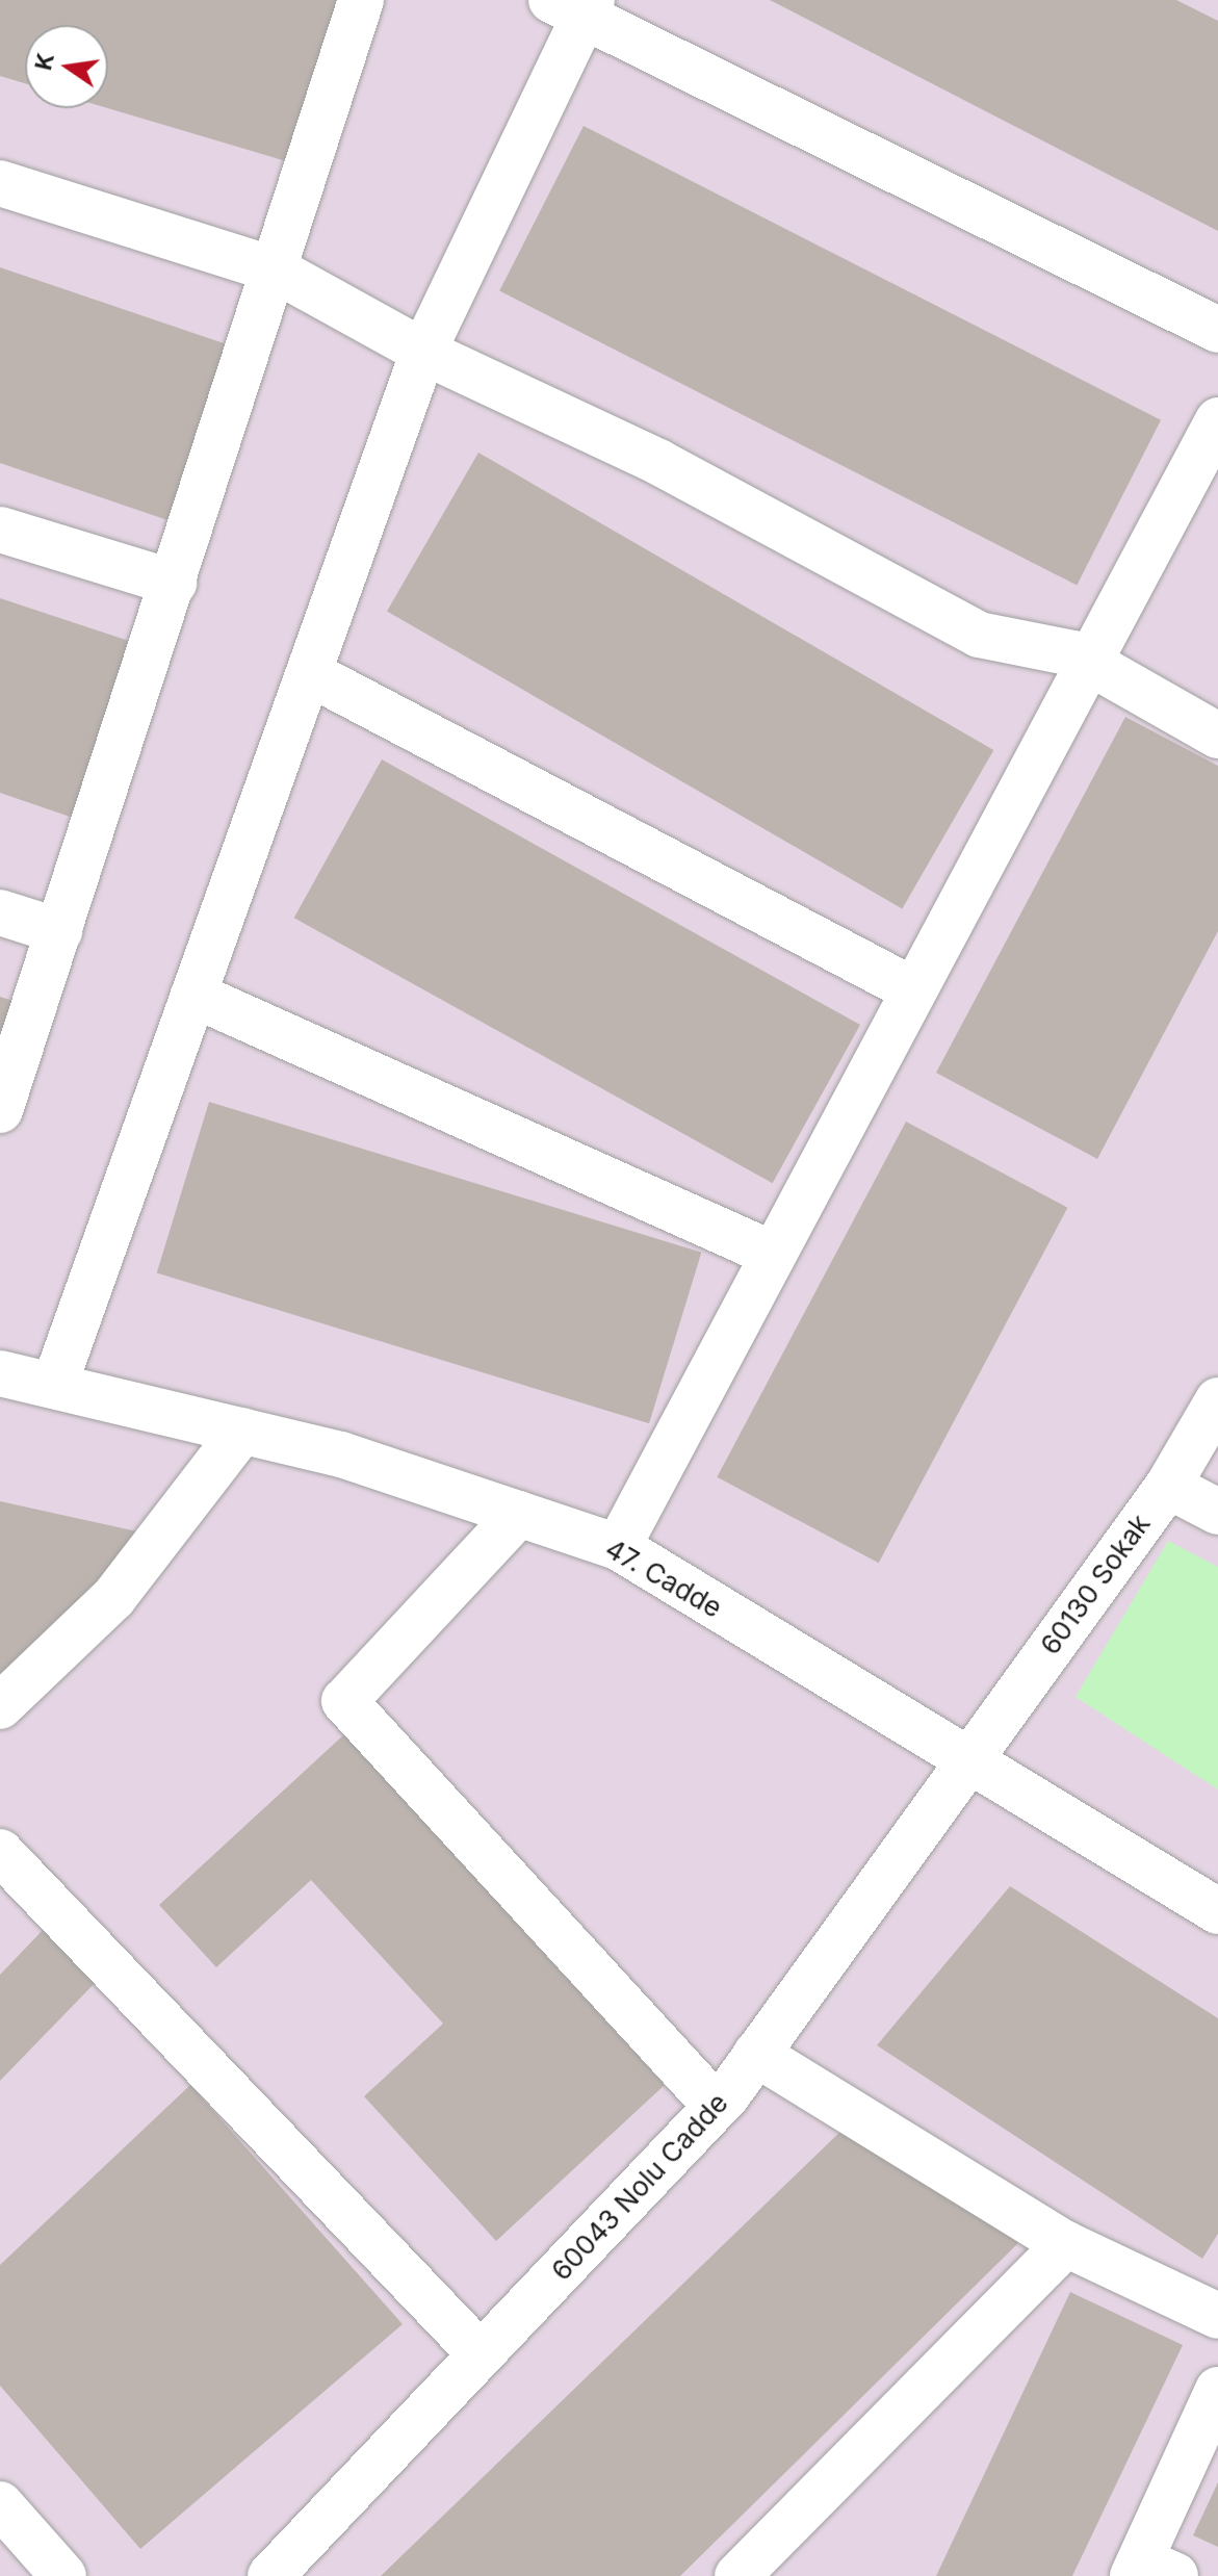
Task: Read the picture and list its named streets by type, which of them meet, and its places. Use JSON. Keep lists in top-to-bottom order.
{
  "streets": {
    "street": ["47. Cadde", "60130 Sokak", "60043 Nolu Cadde"]
  },
  "crossings": [
    ["47. Cadde", "60130 Sokak"],
    ["47. Cadde", "60043 Nolu Cadde"],
    ["60130 Sokak", "60043 Nolu Cadde"]
  ],
  "north": "left"
}
